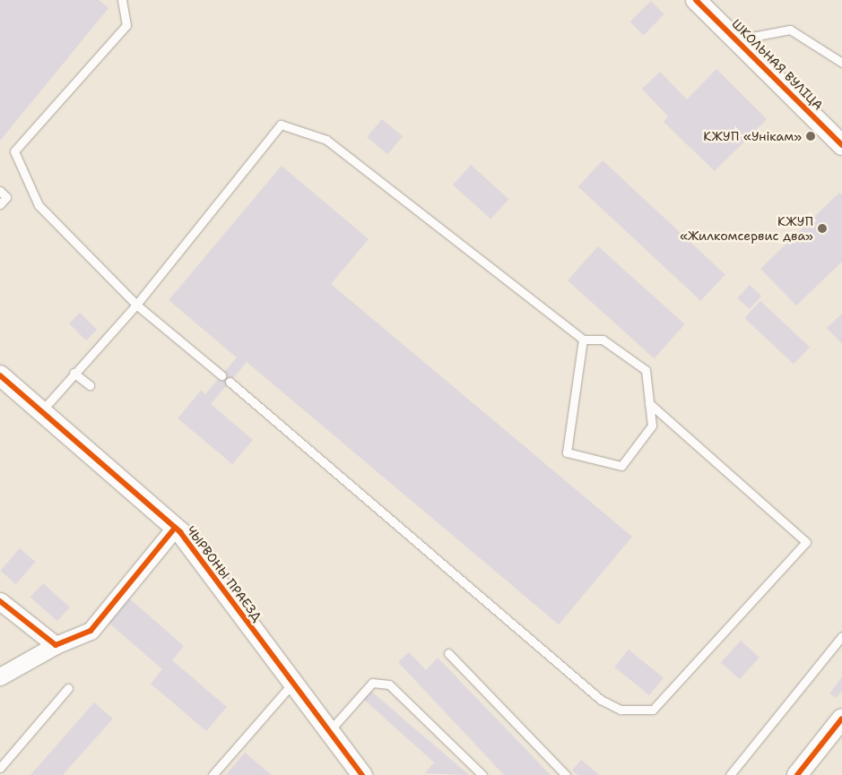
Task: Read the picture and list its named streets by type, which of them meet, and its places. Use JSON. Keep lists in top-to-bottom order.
{
  "streets": {
    "street": ["ШКОЛЬНАЯ ВУЛІЦА", "ЧЫРВОНЫ ПРАЕЗД"]
  },
  "places": ["КЖУП «Унікам»", "КЖУП «Жилкомсервис два»"]
}
